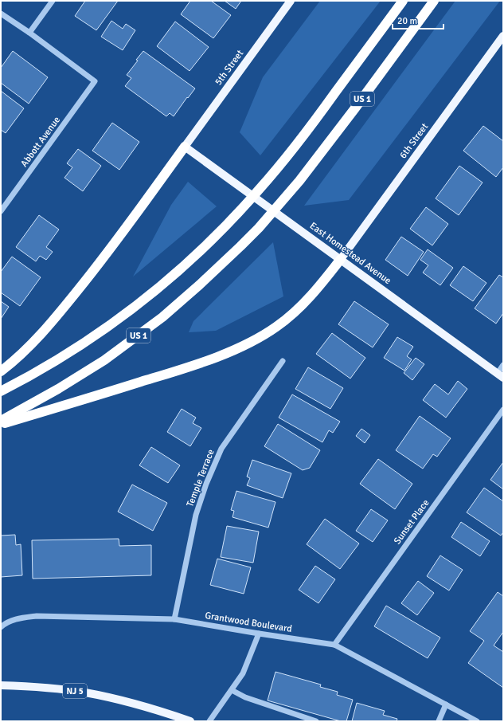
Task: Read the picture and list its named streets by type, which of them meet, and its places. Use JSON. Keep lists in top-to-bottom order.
{
  "streets": {
    "highway": ["US 1"],
    "main road": [
      "5th Street",
      "6th Street",
      "East Homestead Avenue",
      "NJ 5"
    ],
    "street": [
      "Abbott Avenue",
      "Temple Terrace",
      "Sunset Place",
      "Grantwood Boulevard"
    ]
  },
  "crossings": [
    ["5th Street", "East Homestead Avenue"],
    ["6th Street", "East Homestead Avenue"],
    ["Temple Terrace", "Grantwood Boulevard"],
    ["Sunset Place", "Grantwood Boulevard"]
  ],
  "scale_bar": "20 m"
}
